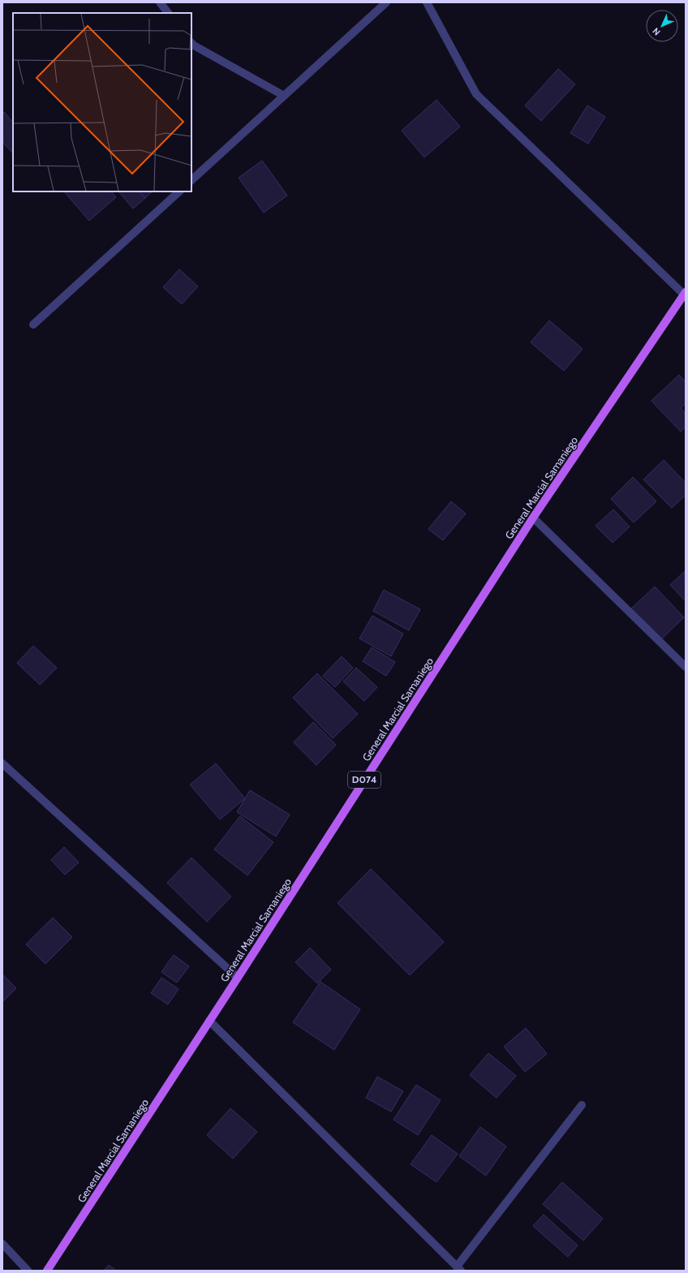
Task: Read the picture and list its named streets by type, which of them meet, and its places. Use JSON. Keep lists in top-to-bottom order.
{
  "streets": {
    "main road": ["General Marcial Samaniego", "D074"]
  },
  "north": "bottom left"
}
